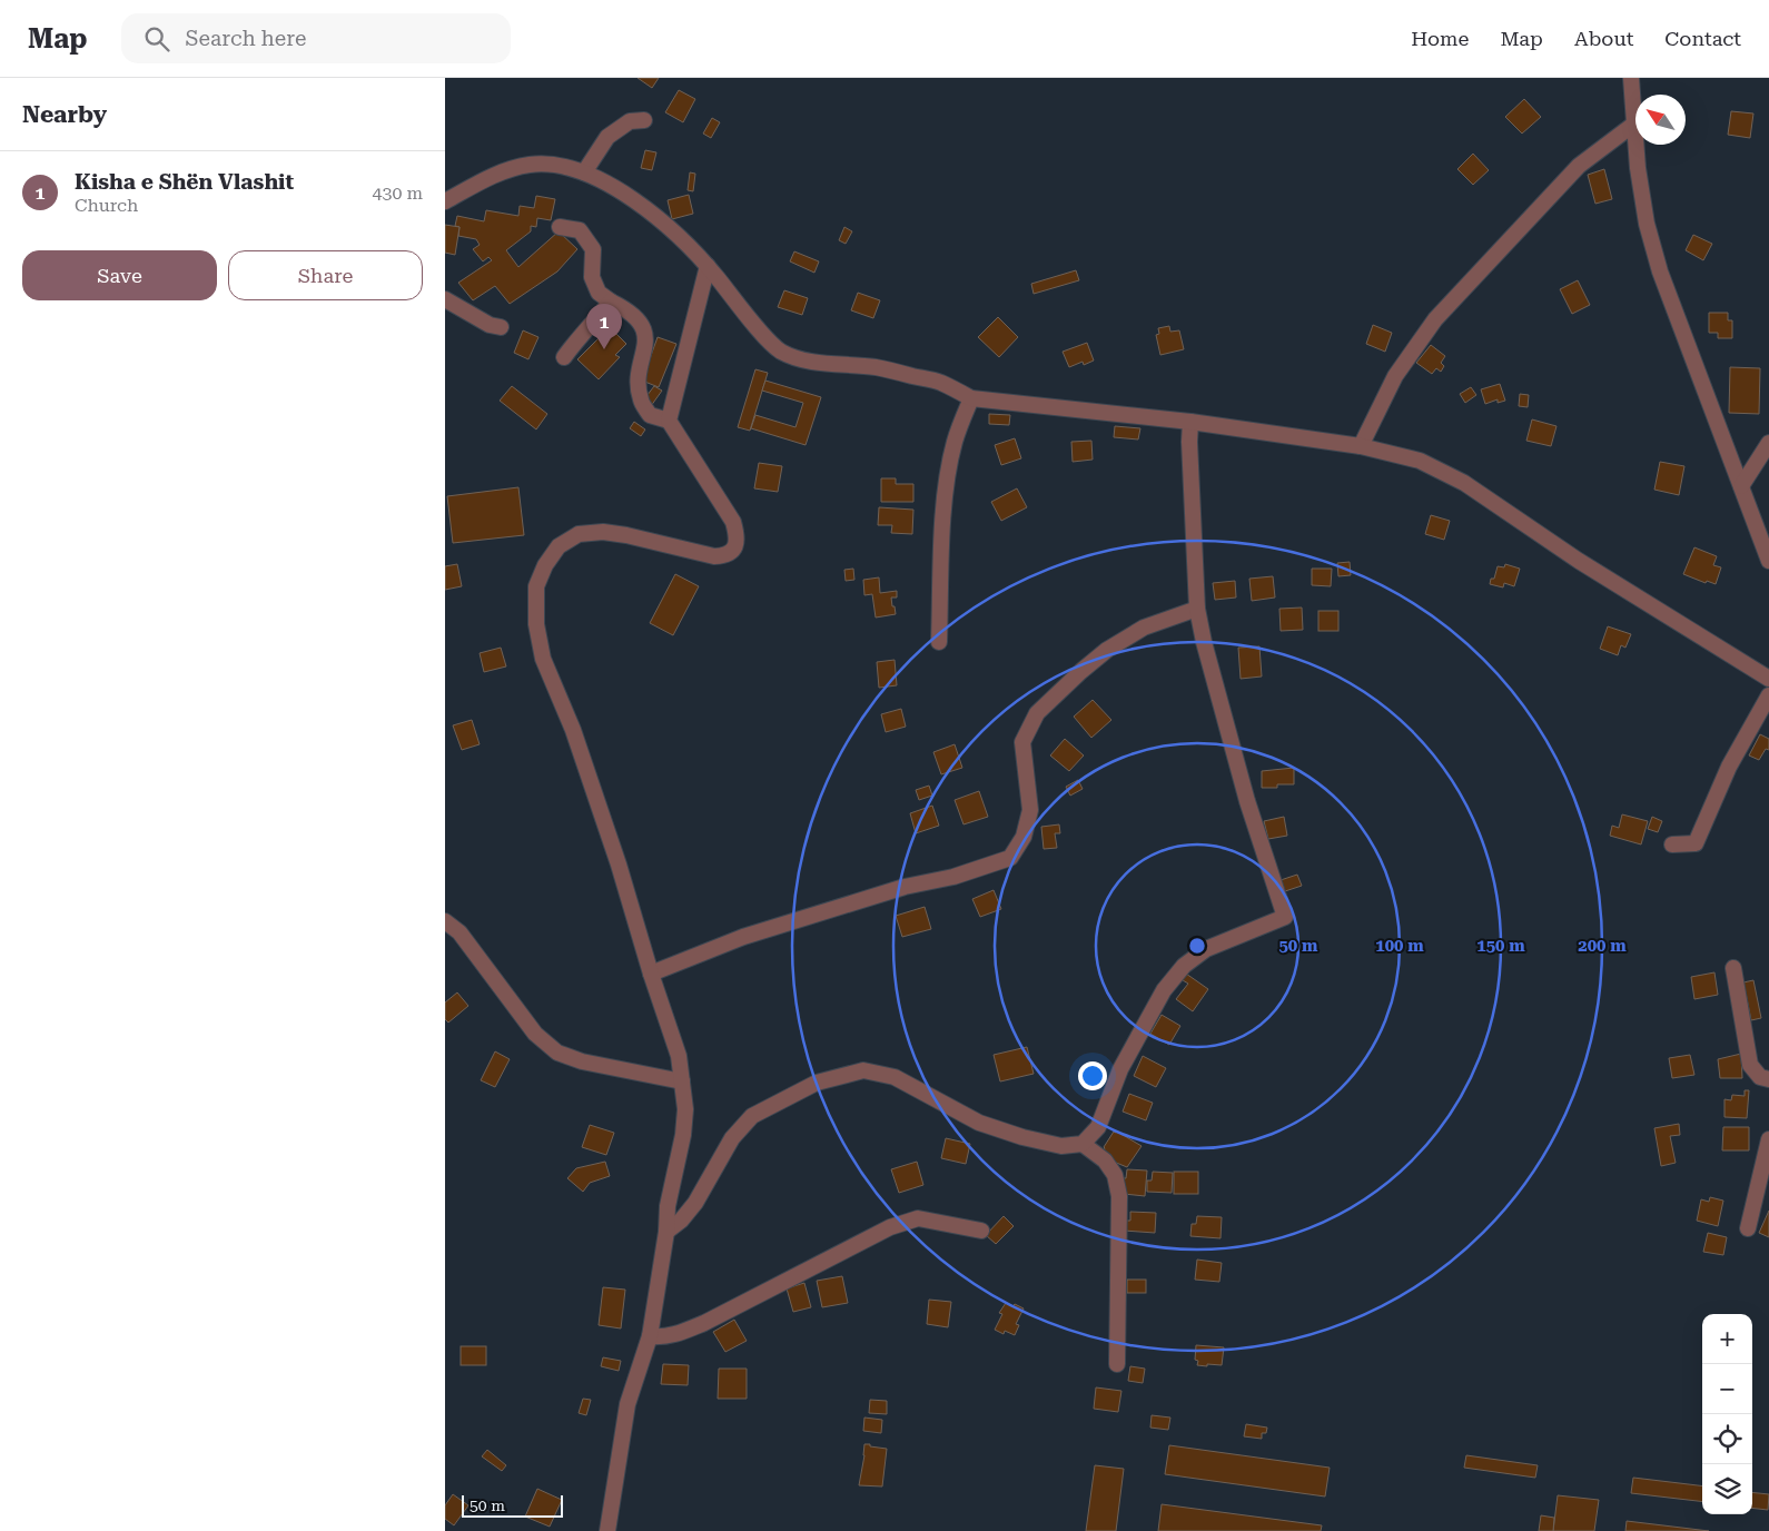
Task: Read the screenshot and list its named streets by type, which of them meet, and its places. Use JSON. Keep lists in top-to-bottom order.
{
  "scale_bar": "50 m",
  "north": "top left",
  "page": {
    "header": "Map",
    "search": "Search here",
    "nav": [
      "Home",
      "Map",
      "About",
      "Contact"
    ],
    "heading": "Nearby",
    "list": [
      {
        "mark": "1",
        "name": "Kisha e Shën Vlashit",
        "note": "Church",
        "value": "430 m"
      }
    ],
    "buttons": ["Save", "Share"],
    "pins": "1",
    "map_buttons": ["+", "−"],
    "scale": "50 m"
  },
  "rings": [
    "50 m",
    "100 m",
    "150 m",
    "200 m"
  ]
}
